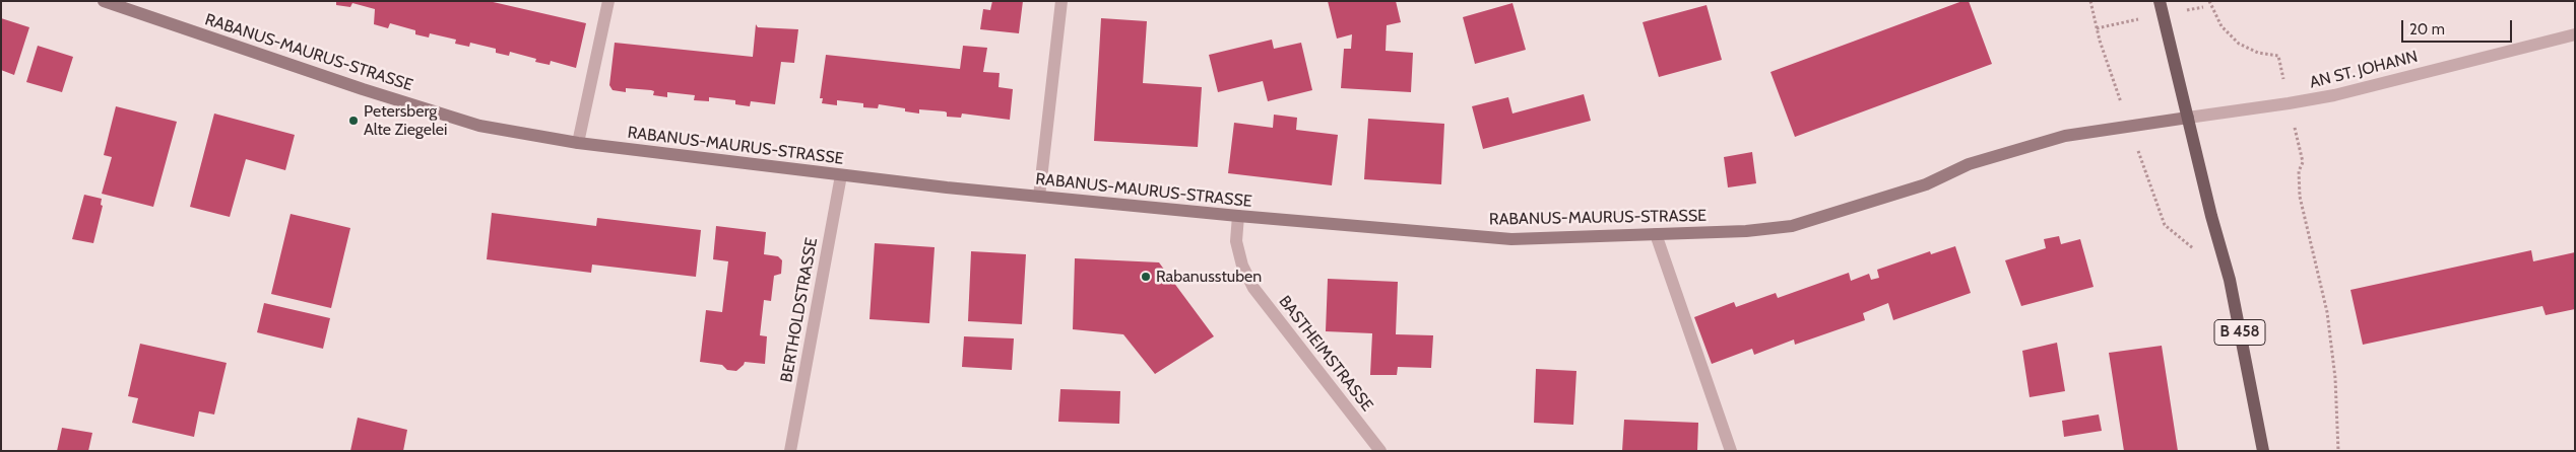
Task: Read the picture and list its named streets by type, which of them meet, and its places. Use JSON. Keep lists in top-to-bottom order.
{
  "streets": {
    "main road": ["RABANUS-MAURUS-STRASSE", "B 458"],
    "street": ["AN ST. JOHANN", "BERTHOLDSTRASSE", "BASTHEIMSTRASSE"]
  },
  "crossings": [
    ["RABANUS-MAURUS-STRASSE", "AN ST. JOHANN"],
    ["RABANUS-MAURUS-STRASSE", "BERTHOLDSTRASSE"],
    ["RABANUS-MAURUS-STRASSE", "B 458"],
    ["RABANUS-MAURUS-STRASSE", "BASTHEIMSTRASSE"],
    ["AN ST. JOHANN", "B 458"]
  ],
  "places": ["Petersberg Alte Ziegelei", "Rabanusstuben"],
  "scale_bar": "20 m"
}
